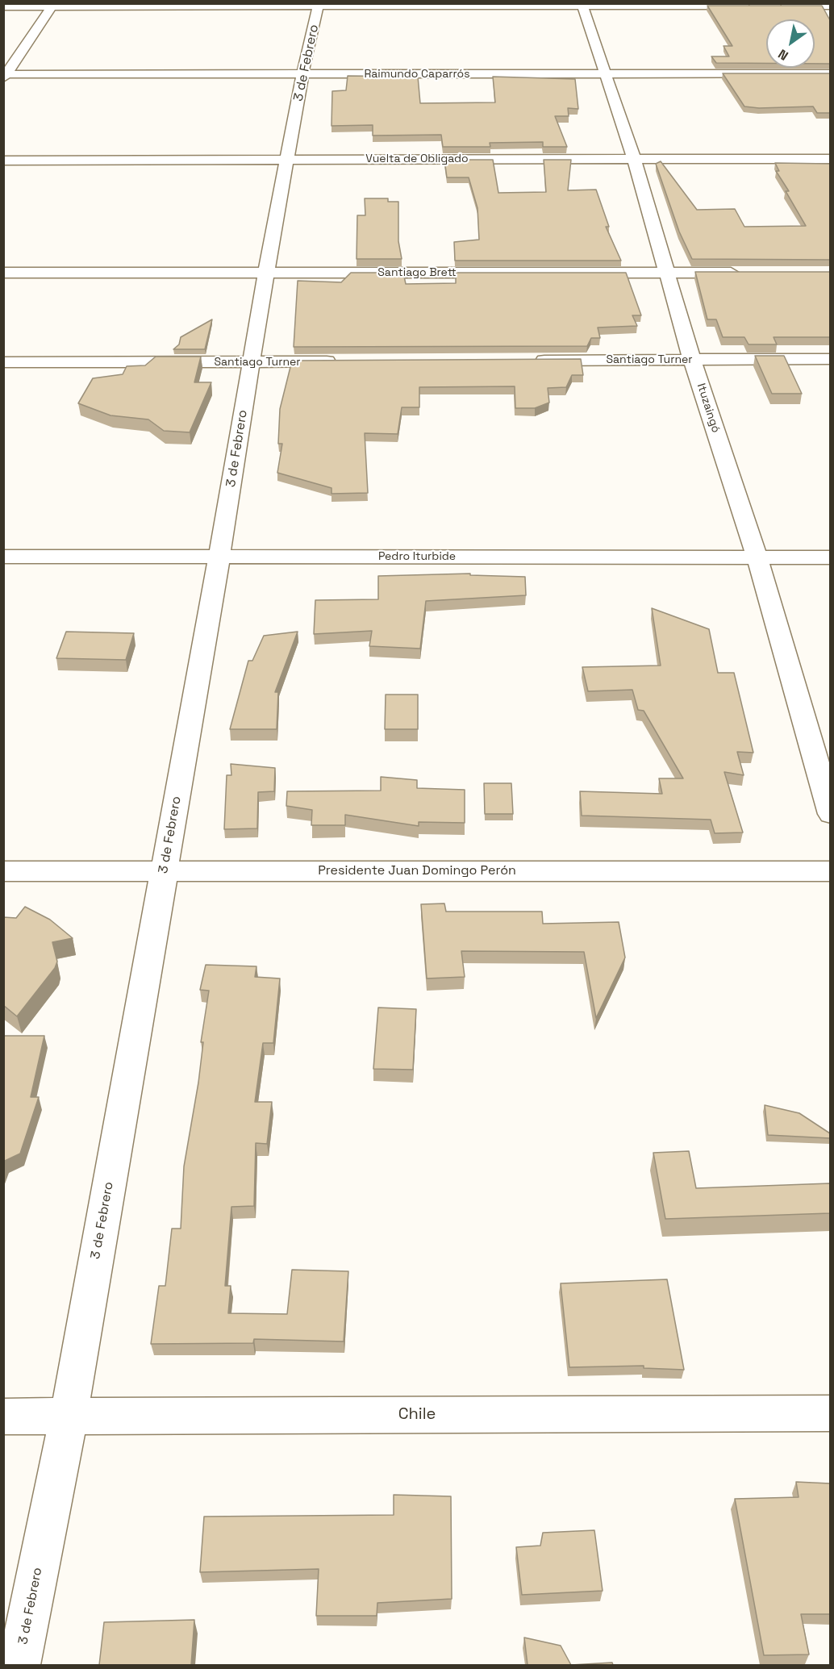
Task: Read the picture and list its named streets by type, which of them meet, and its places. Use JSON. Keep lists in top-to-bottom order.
{
  "streets": {
    "street": [
      "3 de Febrero",
      "Raimundo Caparrós",
      "Vuelta de Obligado",
      "Santiago Brett",
      "Santiago Turner",
      "Ituzaingó",
      "Pedro Iturbide",
      "Presidente Juan Domingo Perón",
      "Chile"
    ]
  },
  "crossings": [
    ["3 de Febrero", "Raimundo Caparrós"],
    ["3 de Febrero", "Vuelta de Obligado"],
    ["3 de Febrero", "Santiago Brett"],
    ["3 de Febrero", "Santiago Turner"],
    ["3 de Febrero", "Pedro Iturbide"],
    ["3 de Febrero", "Presidente Juan Domingo Perón"],
    ["3 de Febrero", "Chile"],
    ["Raimundo Caparrós", "Ituzaingó"],
    ["Vuelta de Obligado", "Ituzaingó"],
    ["Santiago Brett", "Ituzaingó"],
    ["Santiago Turner", "Ituzaingó"],
    ["Ituzaingó", "Pedro Iturbide"]
  ],
  "north": "bottom left"
}
